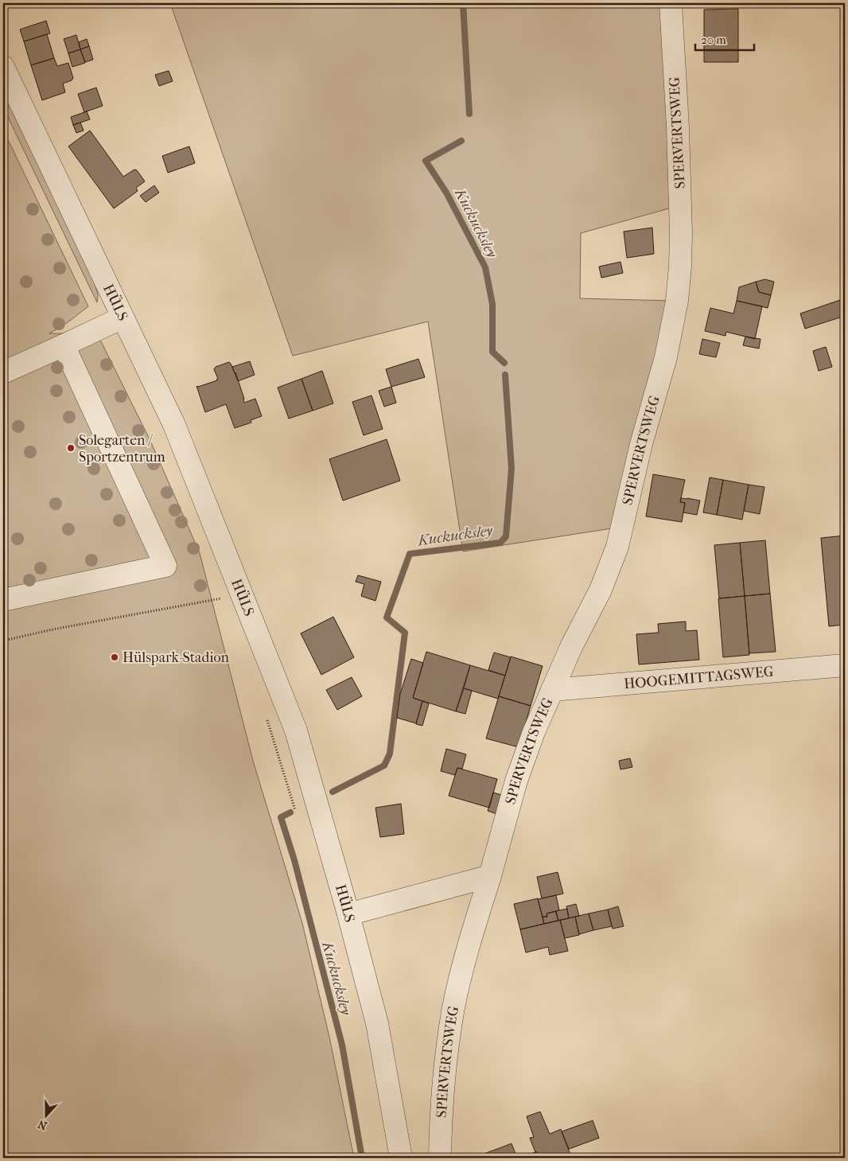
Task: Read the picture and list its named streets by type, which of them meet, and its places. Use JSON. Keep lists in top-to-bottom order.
{
  "streets": {
    "street": ["SPERVERTSWEG", "HÜLS", "HOOGEMITTAGSWEG"]
  },
  "crossings": [
    ["SPERVERTSWEG", "HOOGEMITTAGSWEG"]
  ],
  "water": ["Kuckucksley"],
  "places": ["Solegarten / Sportzentrum", "Hülspark-Stadion"],
  "scale_bar": "20 m",
  "north": "bottom"
}
